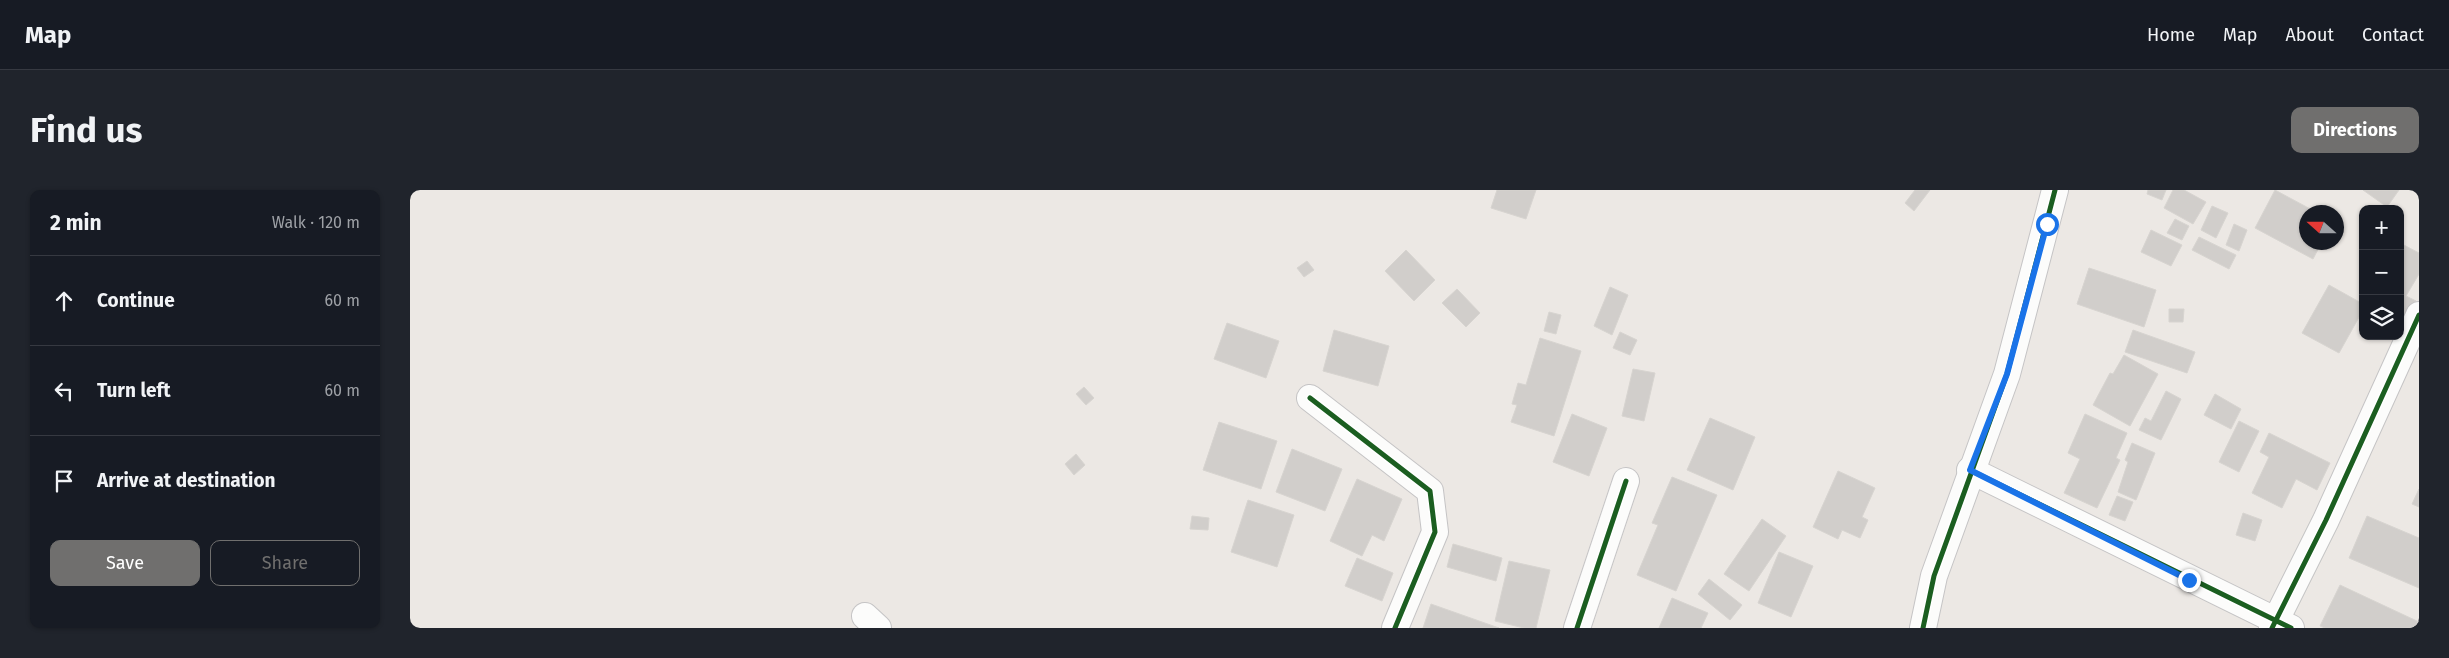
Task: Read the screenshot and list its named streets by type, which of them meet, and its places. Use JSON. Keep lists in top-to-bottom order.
{
  "north": "left",
  "page": {
    "header": "Map",
    "nav": [
      "Home",
      "Map",
      "About",
      "Contact"
    ],
    "buttons": [
      "Directions",
      ["Save", "Share"]
    ],
    "title": "Find us",
    "heading": ["2 min", "Walk · 120 m"],
    "map_buttons": ["+", "−"],
    "list": [
      ["Continue", "60 m"],
      ["Turn left", "60 m"],
      "Arrive at destination"
    ]
  }
}
